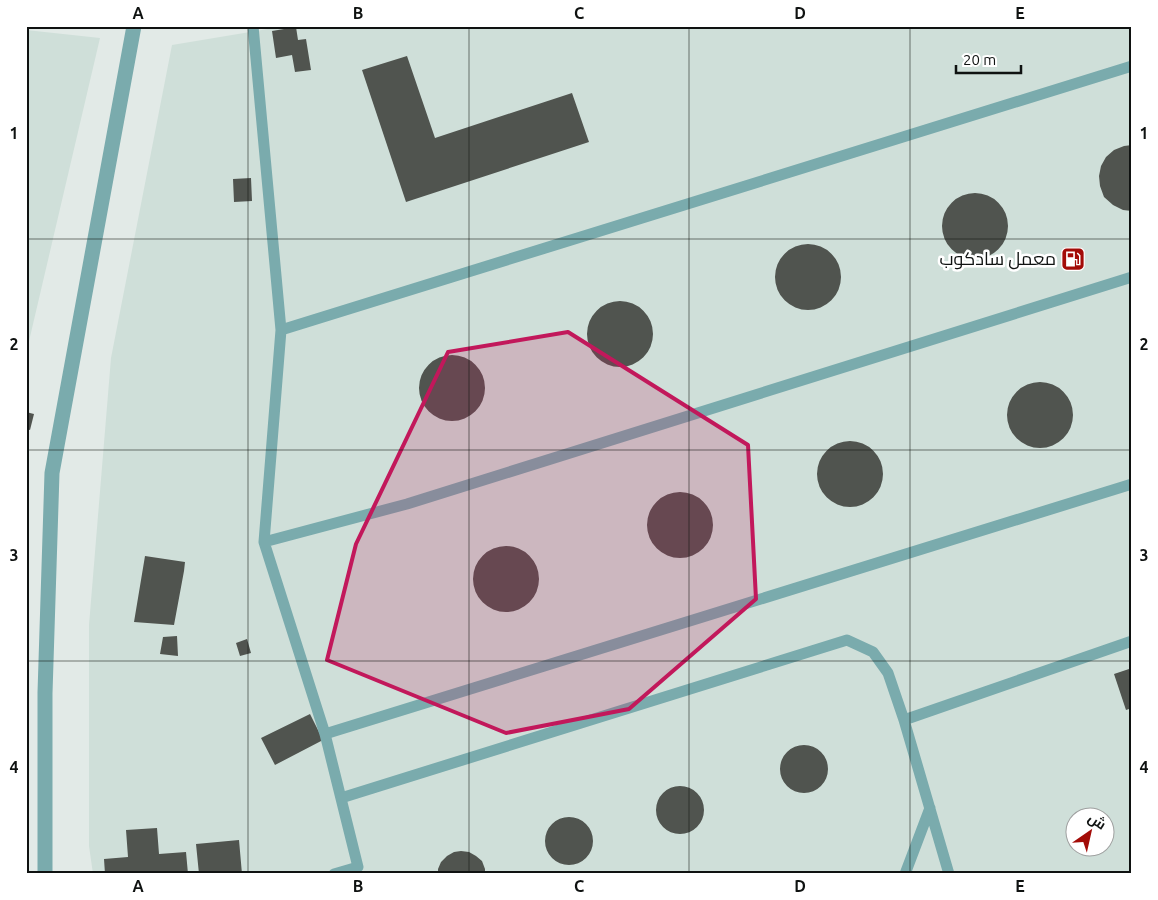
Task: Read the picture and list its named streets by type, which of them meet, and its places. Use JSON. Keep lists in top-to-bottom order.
{
  "places": {
    "fuel station": ["معمل سادكوب"]
  },
  "scale_bar": "20 m",
  "north": "top right",
  "grid": {
    "columns": [
      "A",
      "B",
      "C",
      "D",
      "E"
    ],
    "rows": [
      "1",
      "2",
      "3",
      "4"
    ]
  }
}
